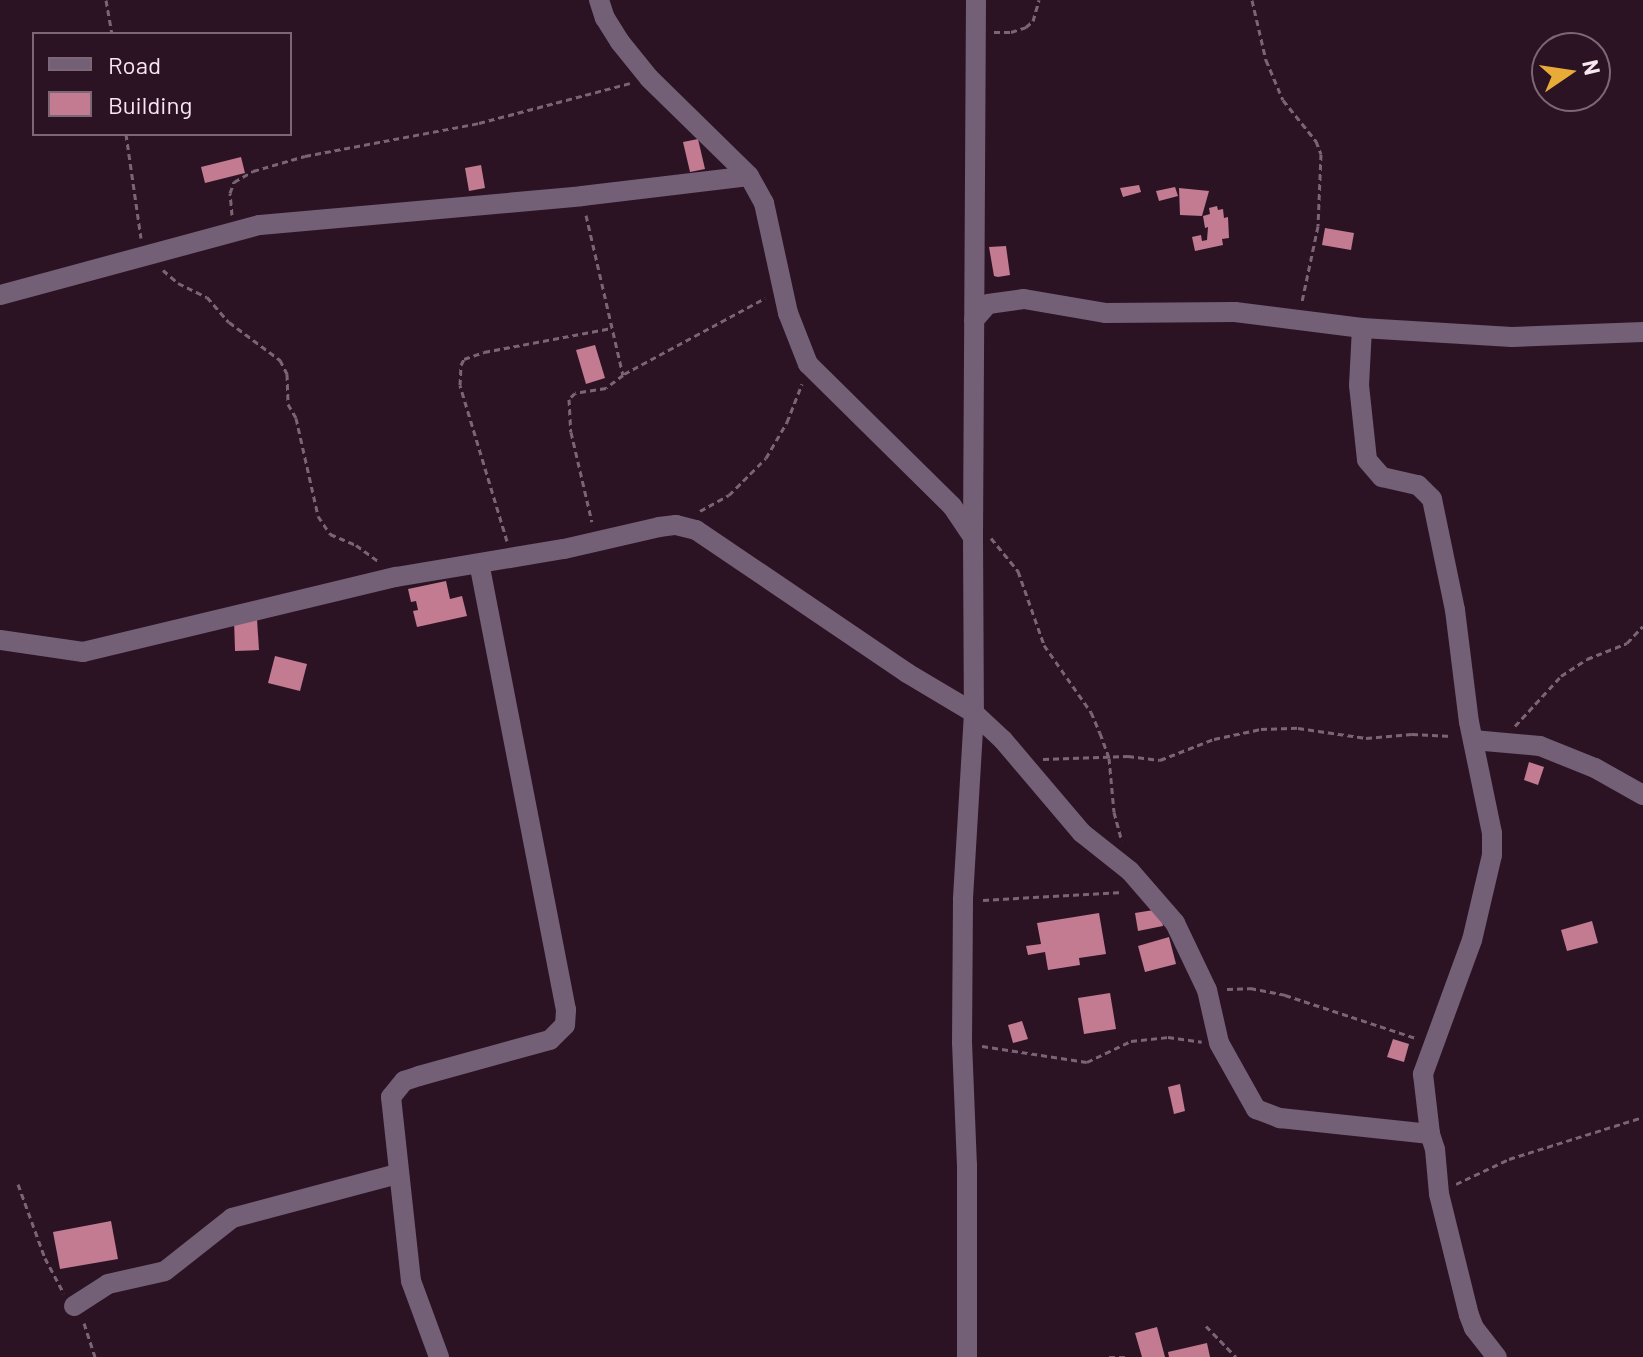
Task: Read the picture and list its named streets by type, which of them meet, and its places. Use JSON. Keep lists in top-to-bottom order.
{
  "legend": ["Road", "Building"],
  "north": "right"
}
